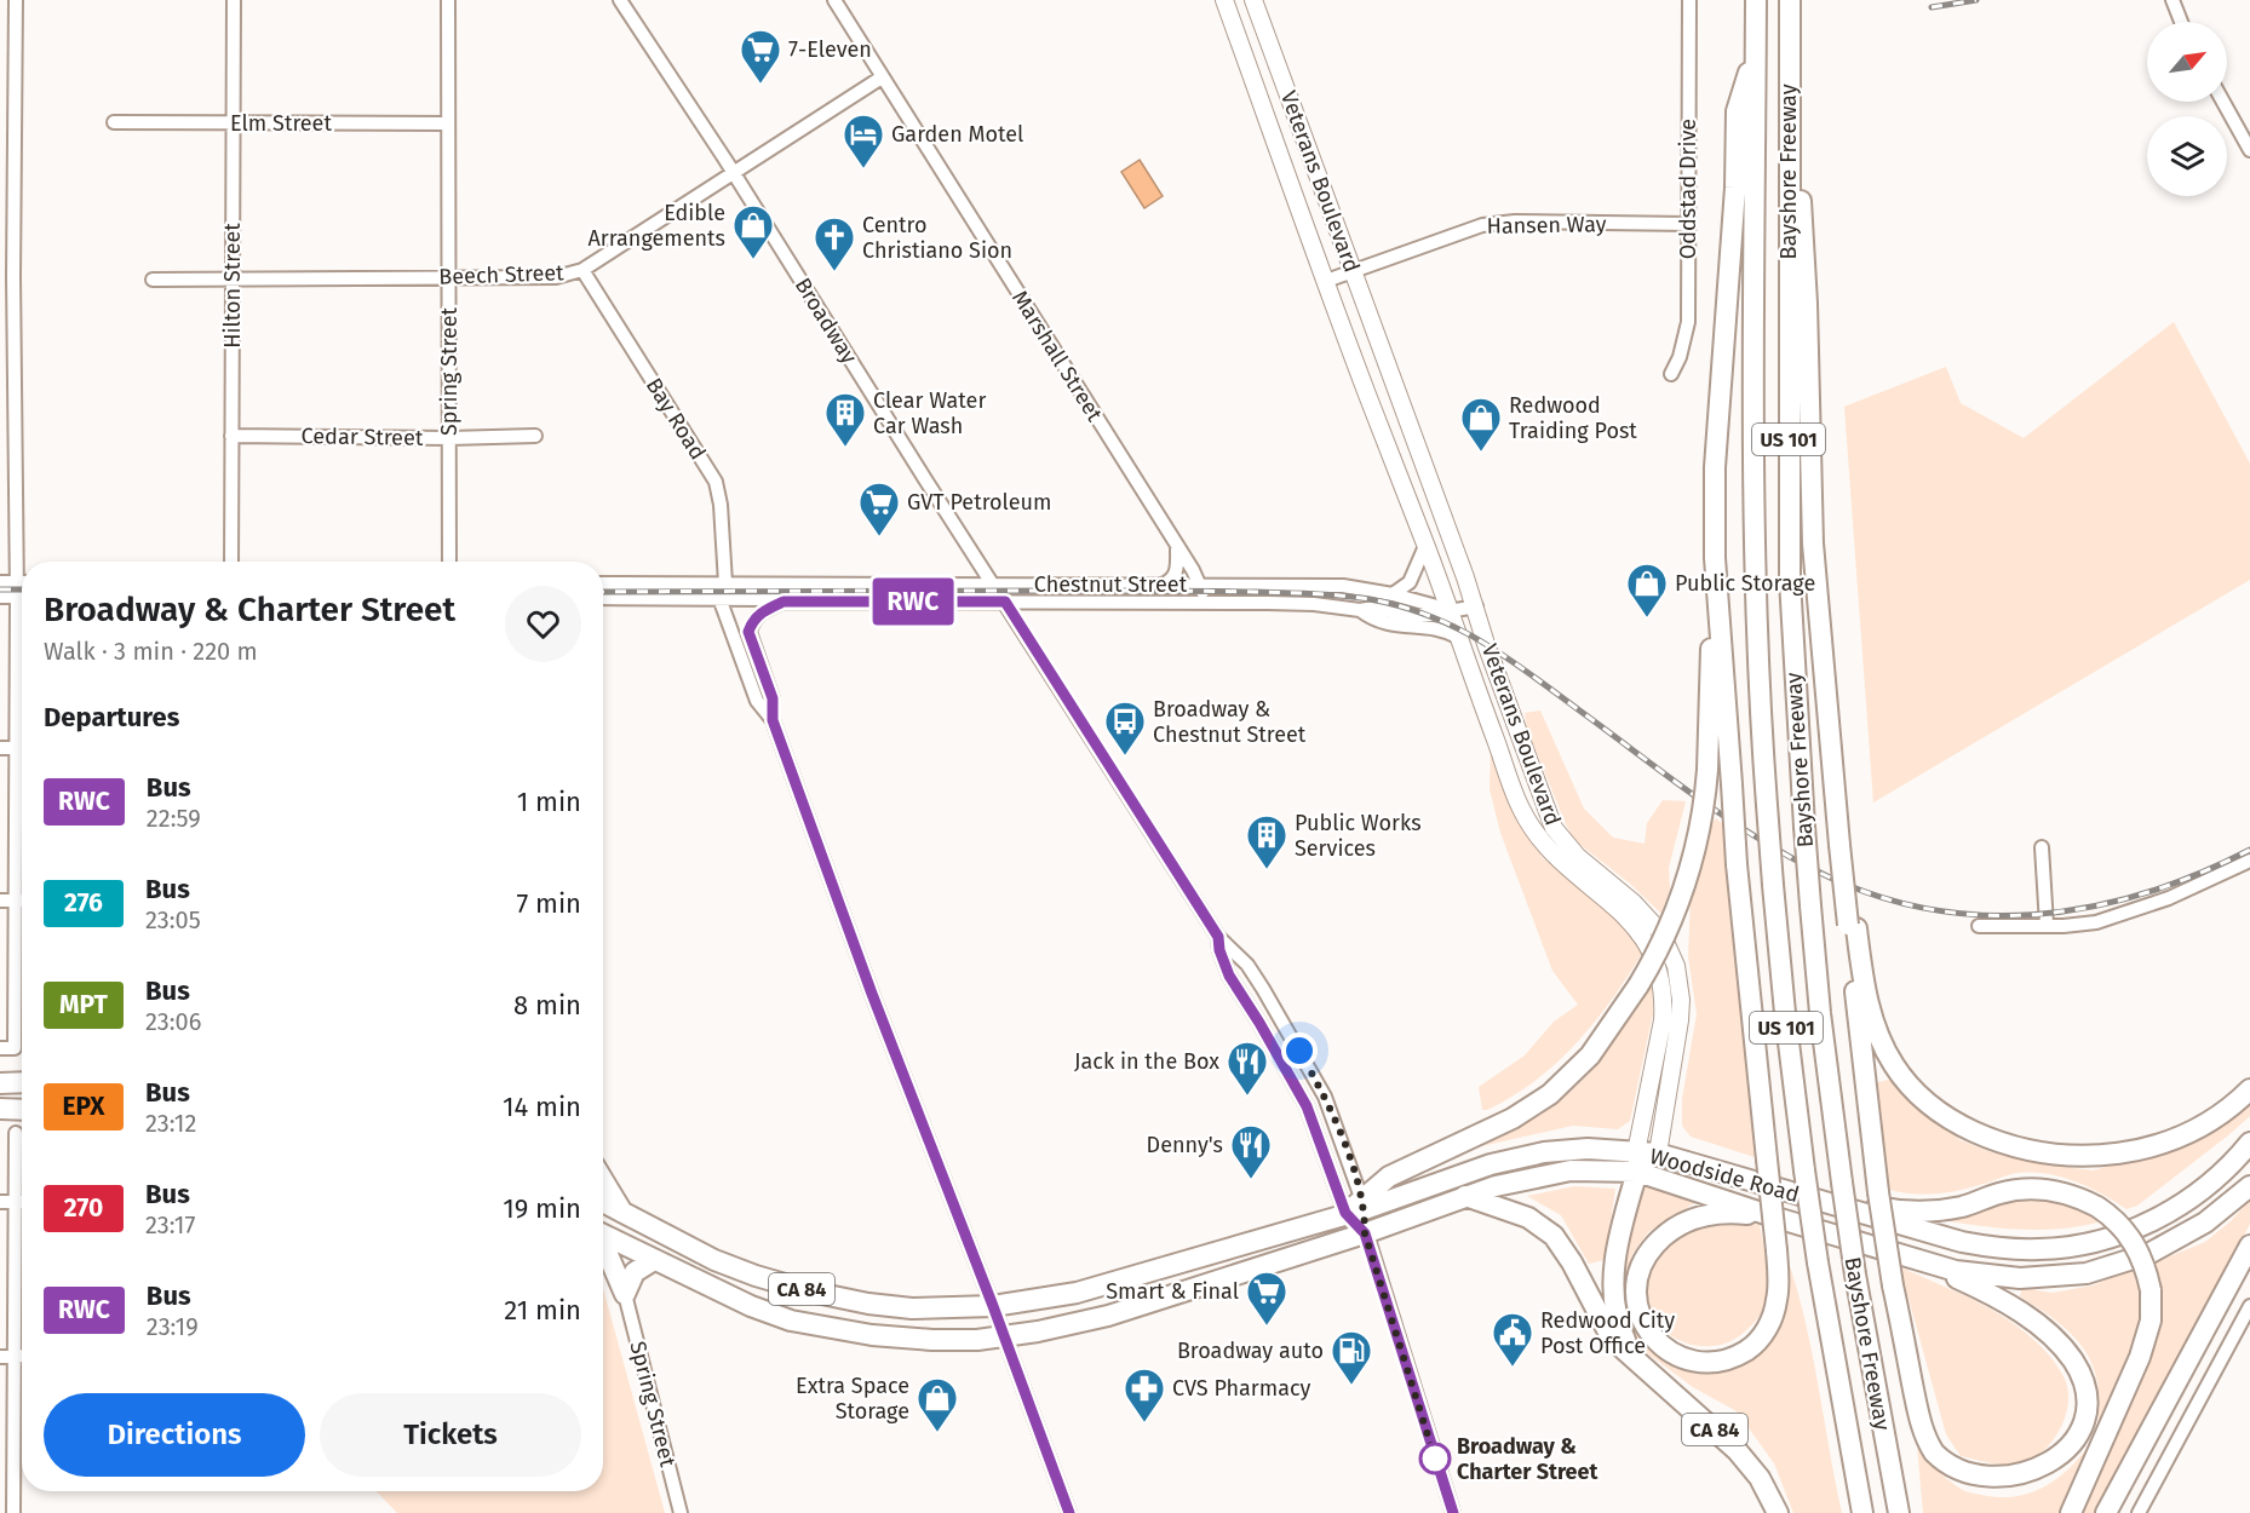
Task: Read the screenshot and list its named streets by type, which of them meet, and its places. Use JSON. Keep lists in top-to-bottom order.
{
  "streets": {
    "highway": [
      "Bayshore Freeway",
      "US 101",
      "Woodside Road",
      "CA 84"
    ],
    "main road": ["Veterans Boulevard"],
    "street": [
      "Elm Street",
      "Oddstad Drive",
      "Hansen Way",
      "Beech Street",
      "Hilton Street",
      "Broadway",
      "Marshall Street",
      "Spring Street",
      "Bay Road",
      "Cedar Street",
      "Chestnut Street"
    ]
  },
  "crossings": [
    ["Elm Street", "Hilton Street"],
    ["Elm Street", "Spring Street"],
    ["Veterans Boulevard", "Hansen Way"],
    ["Veterans Boulevard", "Chestnut Street"],
    ["Veterans Boulevard", "Woodside Road"],
    ["Oddstad Drive", "Hansen Way"],
    ["Beech Street", "Hilton Street"],
    ["Beech Street", "Broadway"],
    ["Beech Street", "Marshall Street"],
    ["Beech Street", "Spring Street"],
    ["Beech Street", "Bay Road"],
    ["Hilton Street", "Cedar Street"],
    ["Broadway", "Chestnut Street"],
    ["Broadway", "Woodside Road"],
    ["Marshall Street", "Chestnut Street"],
    ["Spring Street", "Cedar Street"],
    ["Bay Road", "Chestnut Street"]
  ],
  "places": {
    "supermarket": ["7-Eleven", "GVT Petroleum", "Smart & Final"],
    "hotel": ["Garden Motel"],
    "shop": [
      "Edible Arrangements",
      "Redwood Traiding Post",
      "Public Storage",
      "Extra Space Storage"
    ],
    "church": ["Centro Christiano Sion"],
    "building": ["Clear Water Car Wash", "Public Works Services"],
    "bus stop": ["Broadway & Chestnut Street"],
    "restaurant": ["Jack in the Box", "Denny's"],
    "public building": ["Redwood City Post Office"],
    "fuel station": ["Broadway auto"],
    "pharmacy": ["CVS Pharmacy"],
    "other": ["Broadway & Charter Street"]
  },
  "lines": ["bus line RWC"],
  "north": "top right",
  "page": {
    "on_map": "RWC",
    "heading": [
      ["Broadway & Charter Street", "Walk · 3 min · 220 m"],
      "Departures"
    ],
    "list": [
      {
        "mark": "RWC",
        "name": "Bus",
        "note": "22:59",
        "value": "1 min"
      },
      {
        "mark": "276",
        "name": "Bus",
        "note": "23:05",
        "value": "7 min"
      },
      {
        "mark": "MPT",
        "name": "Bus",
        "note": "23:06",
        "value": "8 min"
      },
      {
        "mark": "EPX",
        "name": "Bus",
        "note": "23:12",
        "value": "14 min"
      },
      {
        "mark": "270",
        "name": "Bus",
        "note": "23:17",
        "value": "19 min"
      },
      {
        "mark": "RWC",
        "name": "Bus",
        "note": "23:19",
        "value": "21 min"
      }
    ],
    "buttons": ["Directions", "Tickets"]
  }
}
